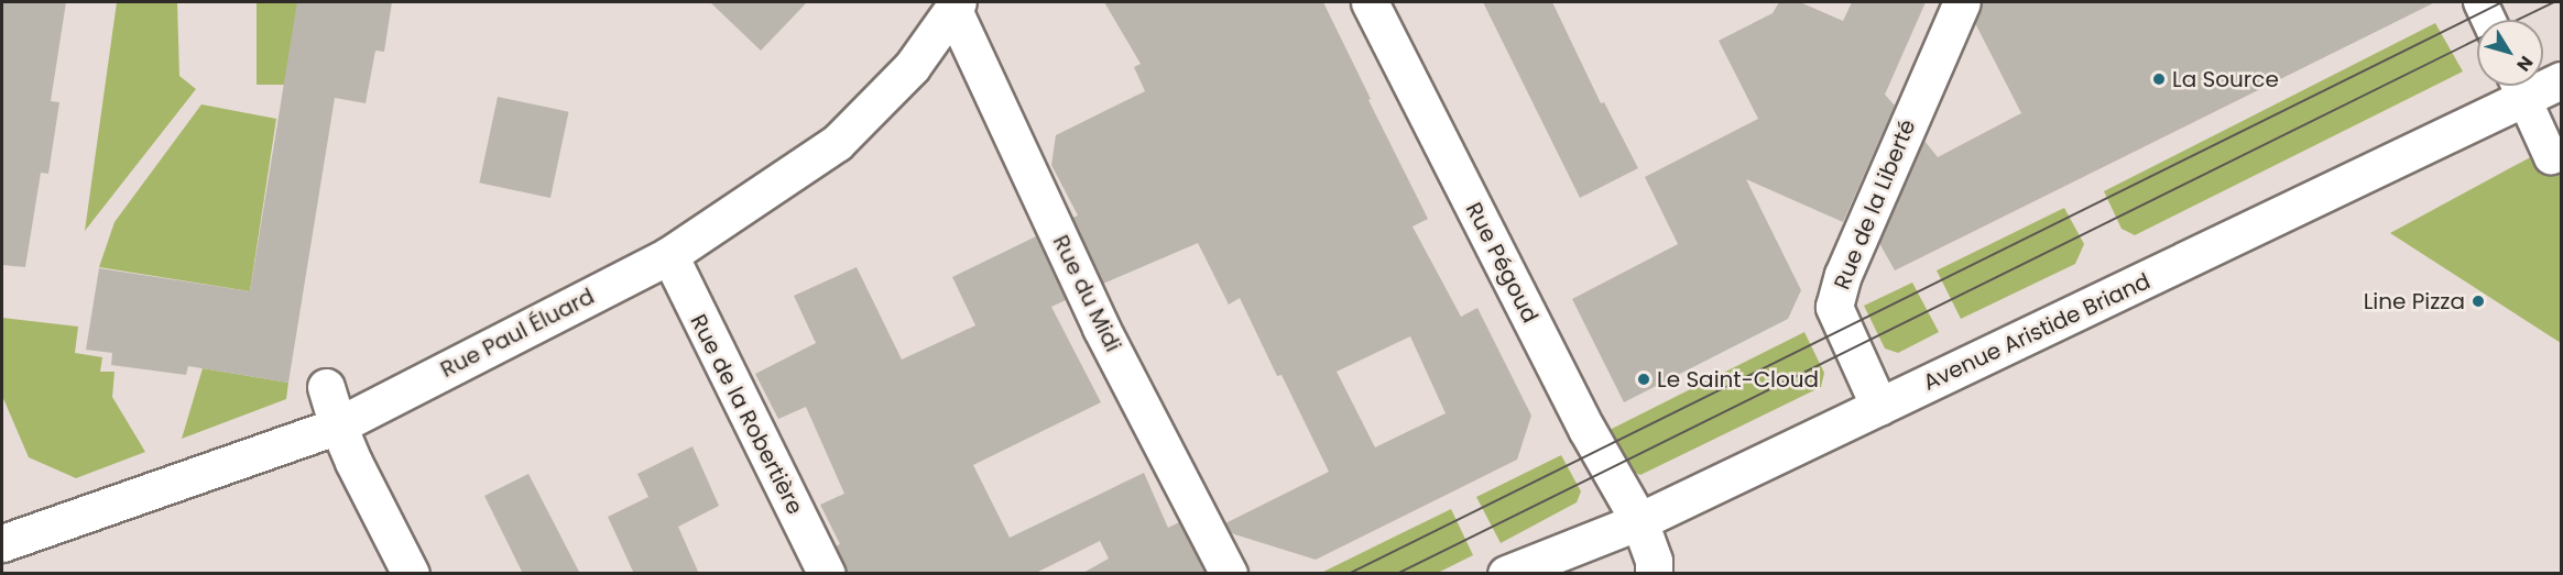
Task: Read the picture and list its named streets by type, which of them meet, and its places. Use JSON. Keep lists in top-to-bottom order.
{
  "streets": {
    "street": [
      "Rue de la Liberté",
      "Rue Pégoud",
      "Rue du Midi",
      "Avenue Aristide Briand",
      "Rue Paul Éluard",
      "Rue de la Robertière"
    ]
  },
  "crossings": [
    ["Rue de la Liberté", "Avenue Aristide Briand"],
    ["Rue Pégoud", "Avenue Aristide Briand"],
    ["Rue du Midi", "Rue Paul Éluard"],
    ["Rue Paul Éluard", "Rue de la Robertière"]
  ],
  "places": ["La Source", "Line Pizza", "Le Saint-Cloud"],
  "north": "bottom right"
}
